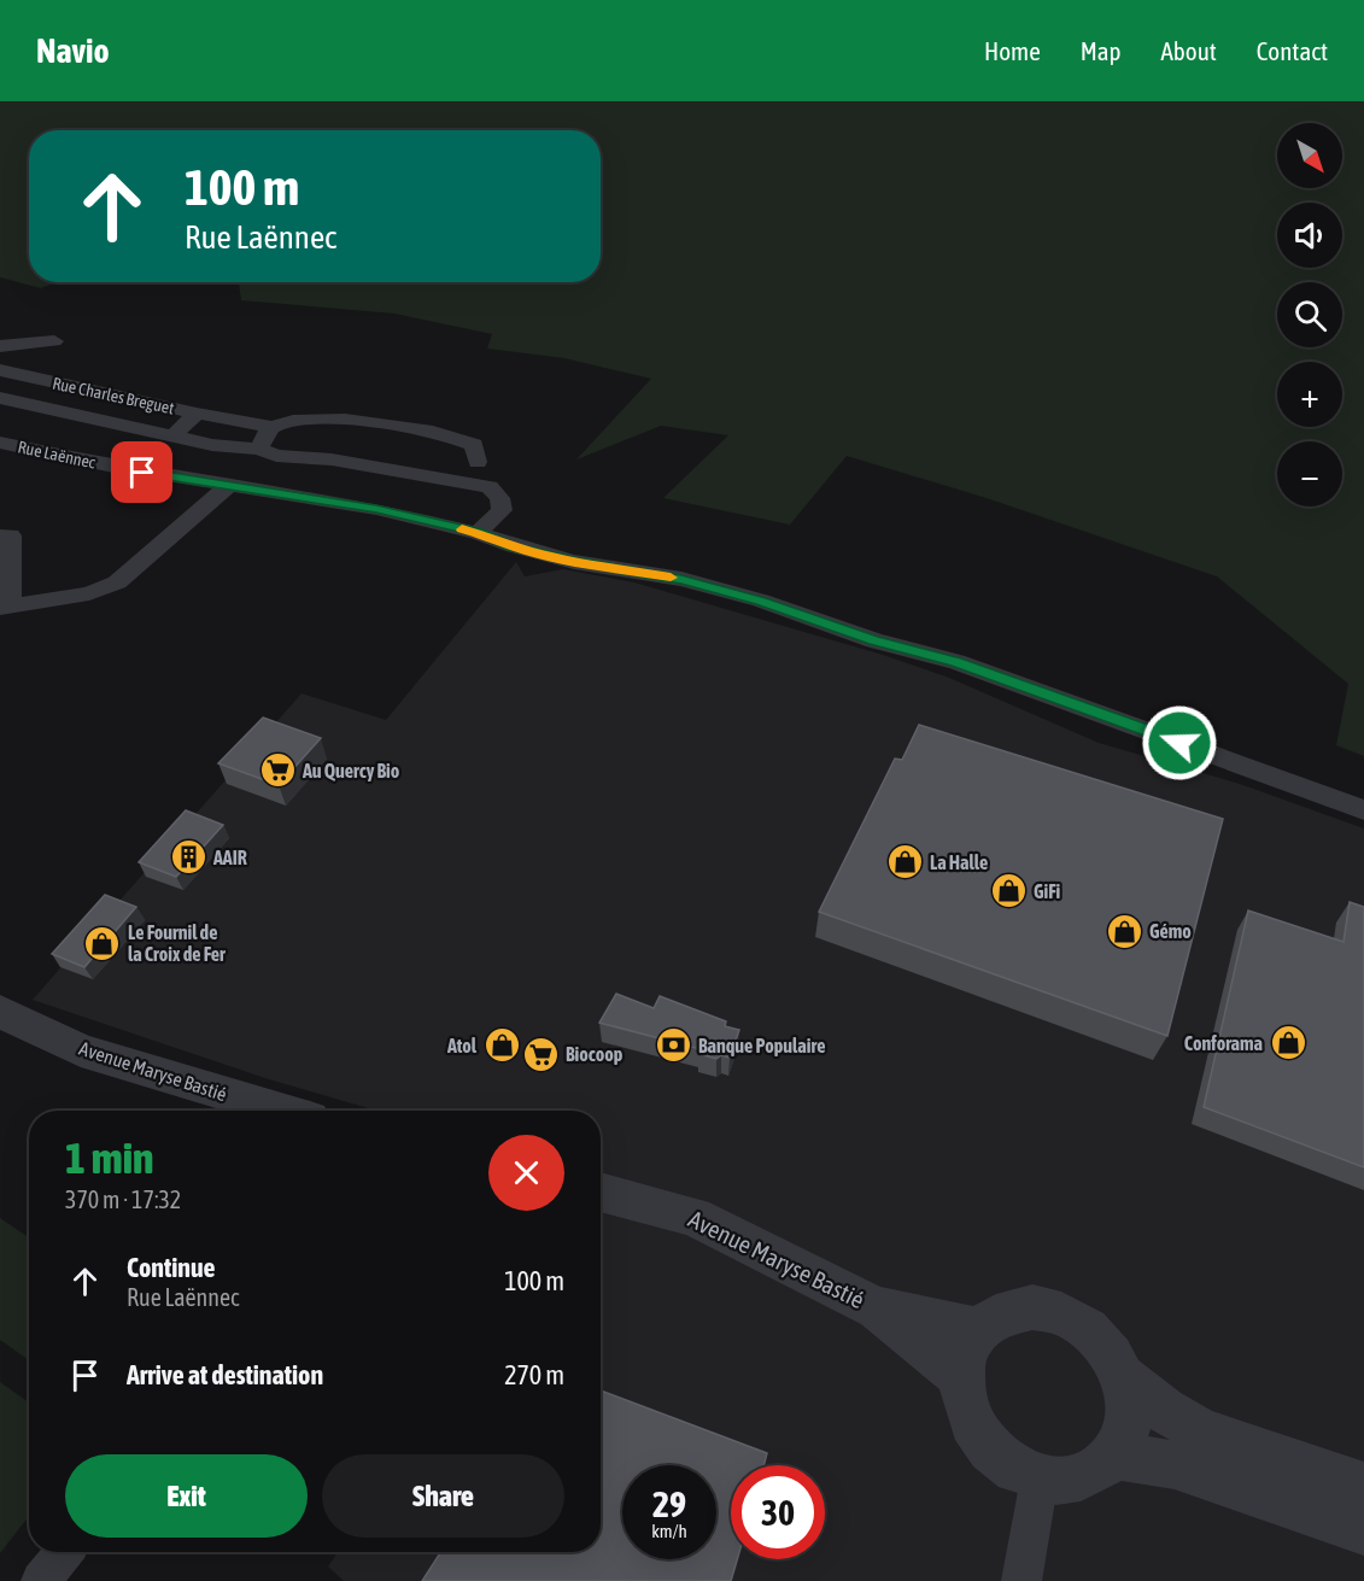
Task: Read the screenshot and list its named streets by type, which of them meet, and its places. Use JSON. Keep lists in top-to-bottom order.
{
  "streets": {
    "street": ["Rue Charles Breguet", "Rue Laënnec", "Avenue Maryse Bastié"]
  },
  "places": {
    "supermarket": ["Au Quercy Bio", "Biocoop"],
    "building": ["AAIR"],
    "shop": [
      "La Halle",
      "GiFi",
      "Gémo",
      "Le Fournil de la Croix de Fer",
      "Conforama",
      "Atol"
    ],
    "bank": ["Banque Populaire"]
  },
  "north": "bottom right",
  "page": {
    "header": "Navio",
    "nav": [
      "Home",
      "Map",
      "About",
      "Contact"
    ],
    "map_buttons": ["+", "−"],
    "turn": ["100 m", "Rue Laënnec"],
    "heading": ["1 min", "370 m · 17:32"],
    "list": [
      {
        "name": "Continue",
        "note": "Rue Laënnec",
        "value": "100 m"
      },
      {
        "name": "Arrive at destination",
        "value": "270 m"
      }
    ],
    "buttons": ["Exit", "Share"],
    "speed": "29 km/h",
    "limit": "30"
  }
}
